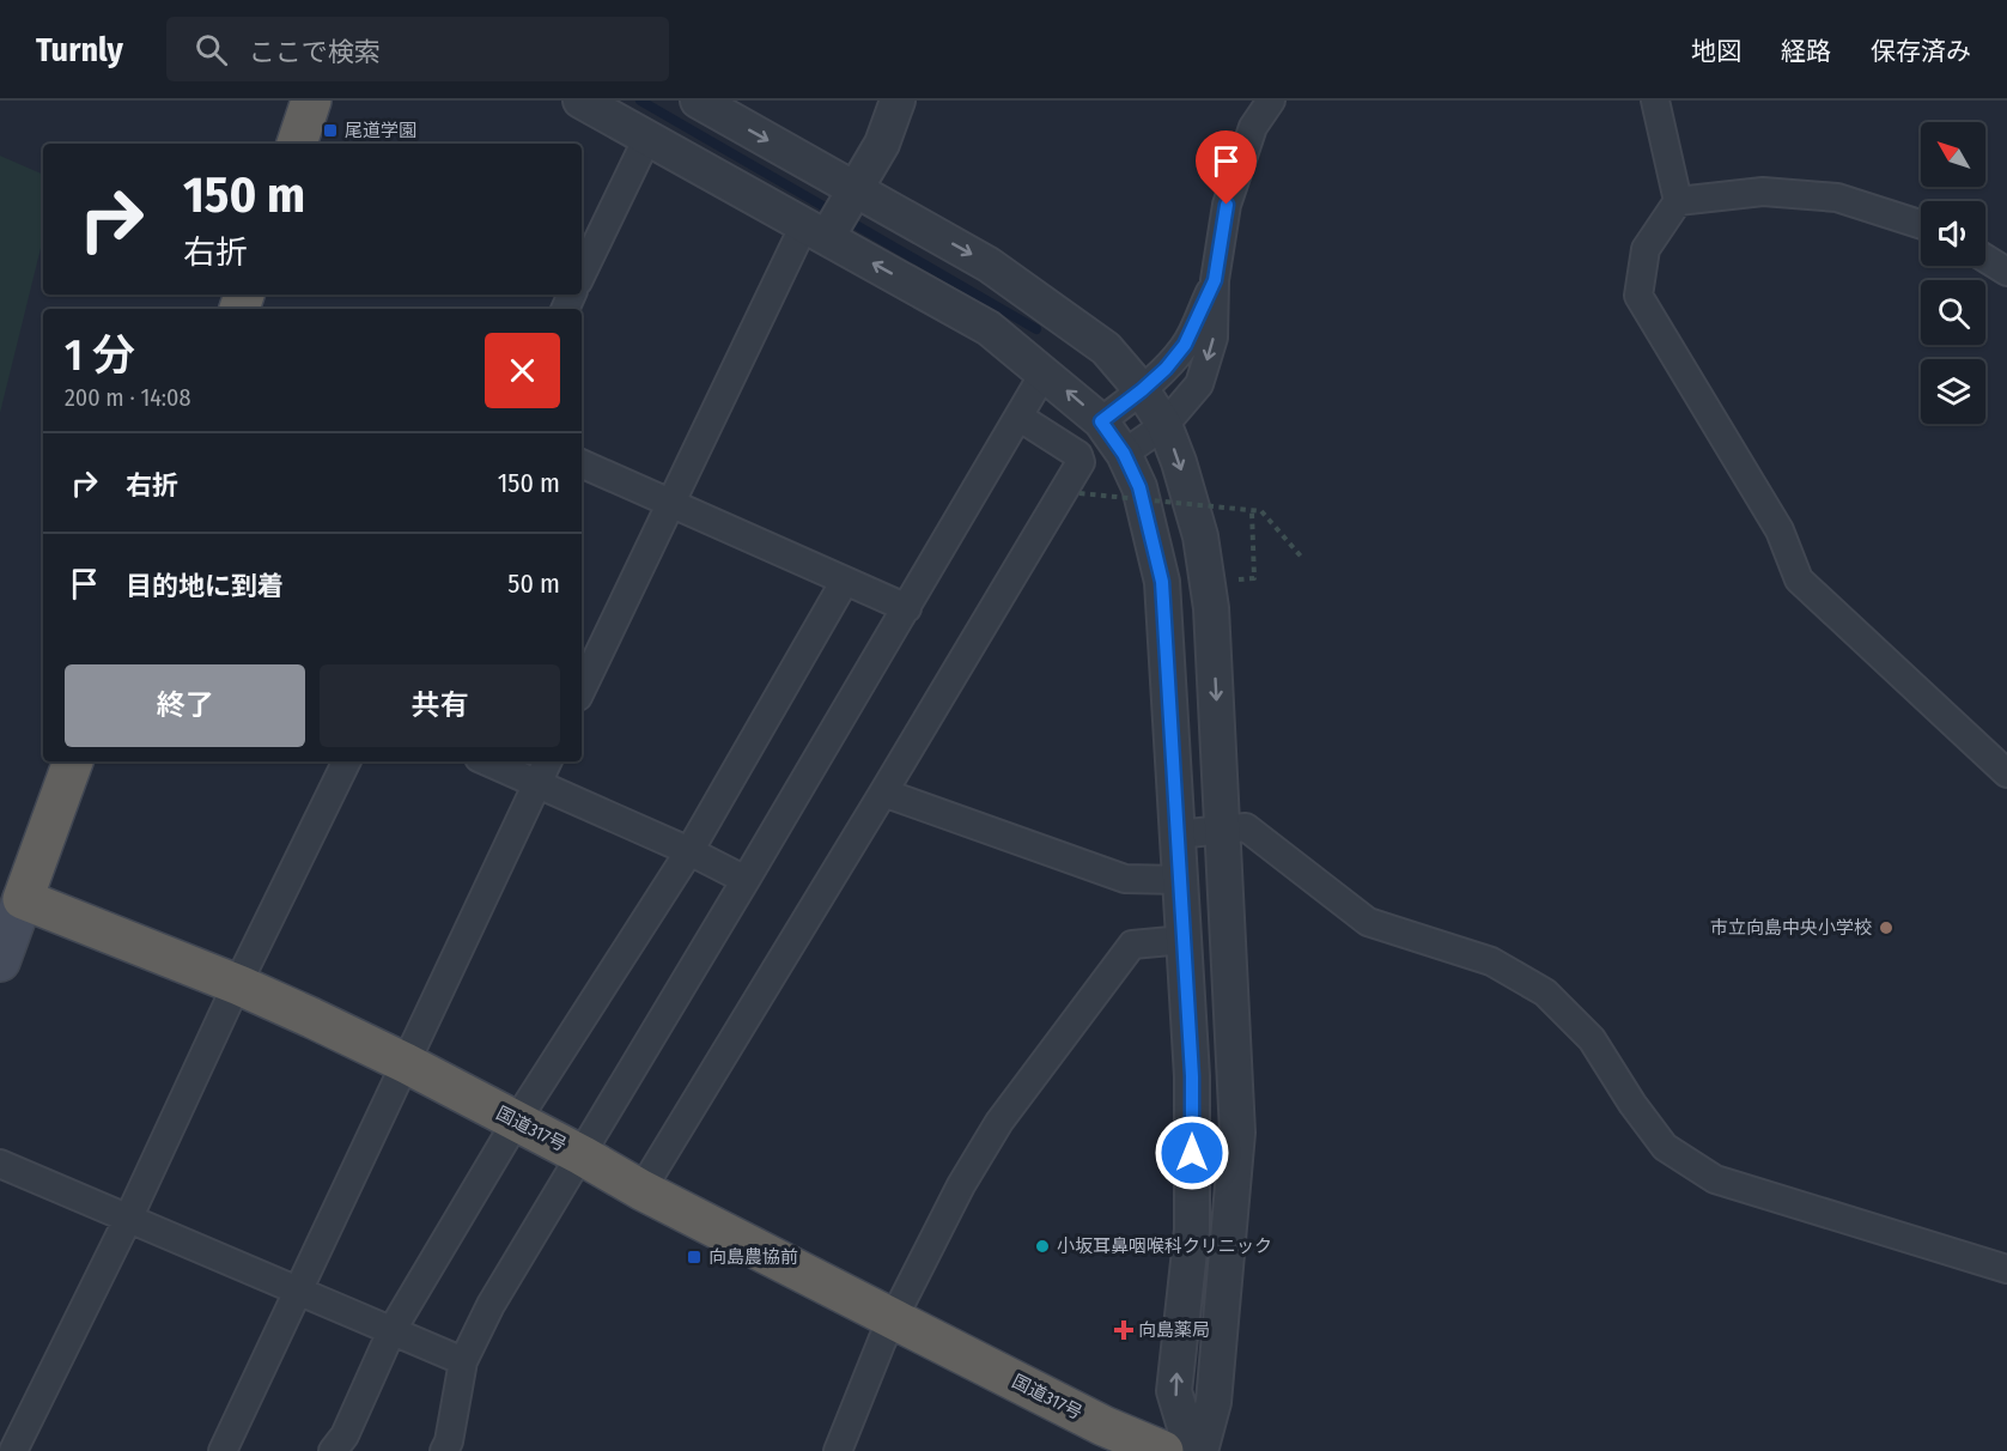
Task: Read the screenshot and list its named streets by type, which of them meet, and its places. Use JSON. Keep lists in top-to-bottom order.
{
  "streets": {
    "highway": ["国道317号"]
  },
  "places": {
    "transit": ["尾道学園", "向島農協前"],
    "other": ["市立向島中央小学校", "小坂耳鼻咽喉科クリニック"],
    "health": ["向島薬局"]
  },
  "north": "top left",
  "page": {
    "header": "Turnly",
    "search": "ここで検索",
    "nav": ["地図", "経路", "保存済み"],
    "turn": ["150 m", "右折"],
    "heading": ["1 分", "200 m · 14:08"],
    "list": [
      {
        "name": "右折",
        "value": "150 m"
      },
      {
        "name": "目的地に到着",
        "value": "50 m"
      }
    ],
    "buttons": ["終了", "共有"]
  }
}
